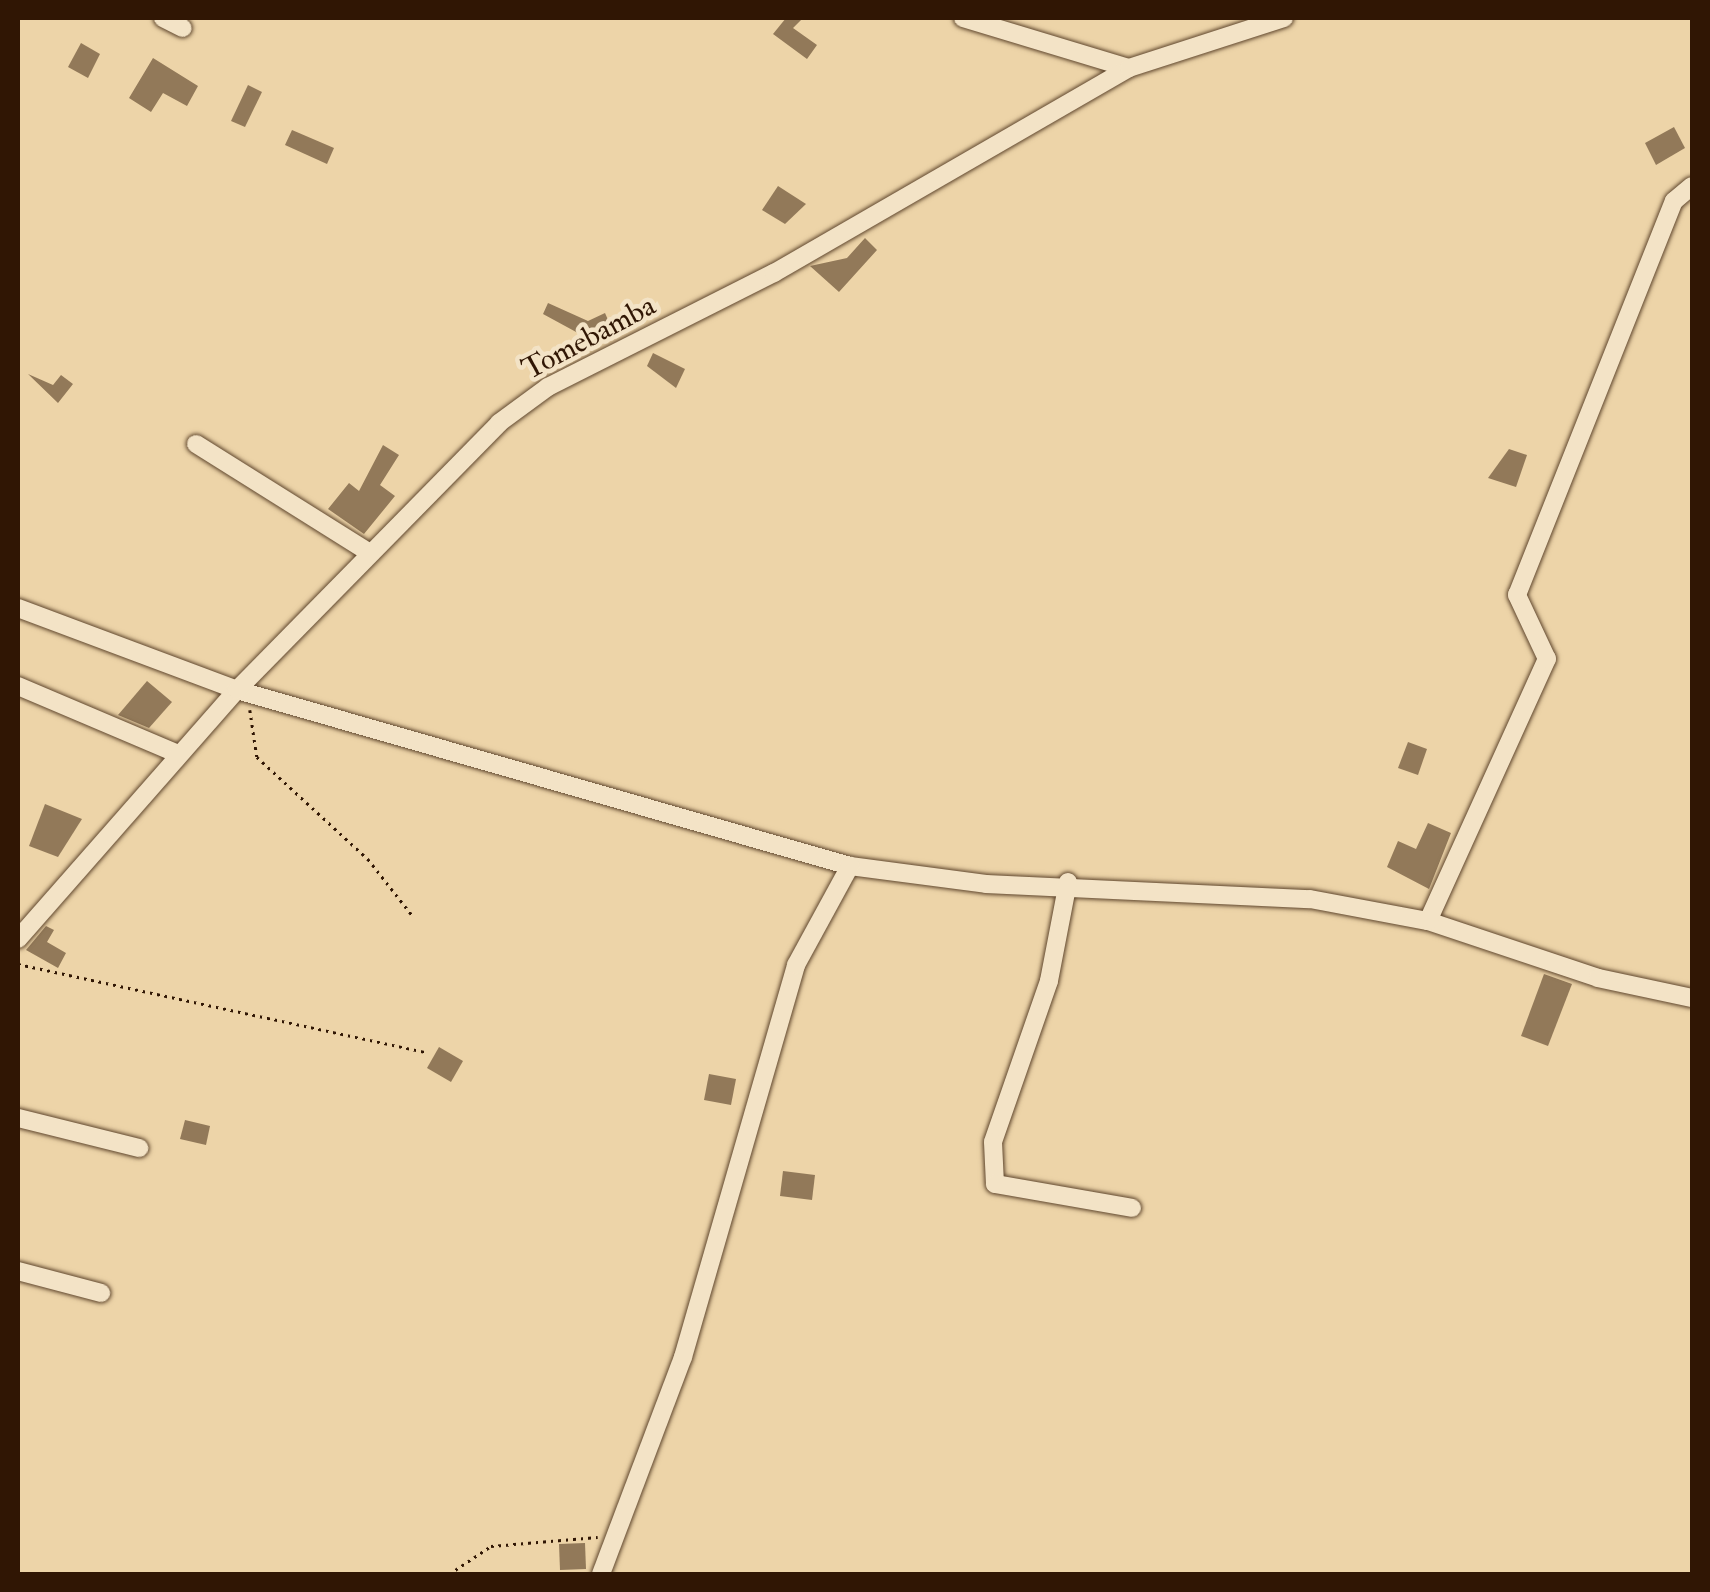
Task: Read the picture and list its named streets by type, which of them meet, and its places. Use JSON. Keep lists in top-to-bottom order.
{
  "streets": {
    "street": ["Tomebamba"]
  }
}
